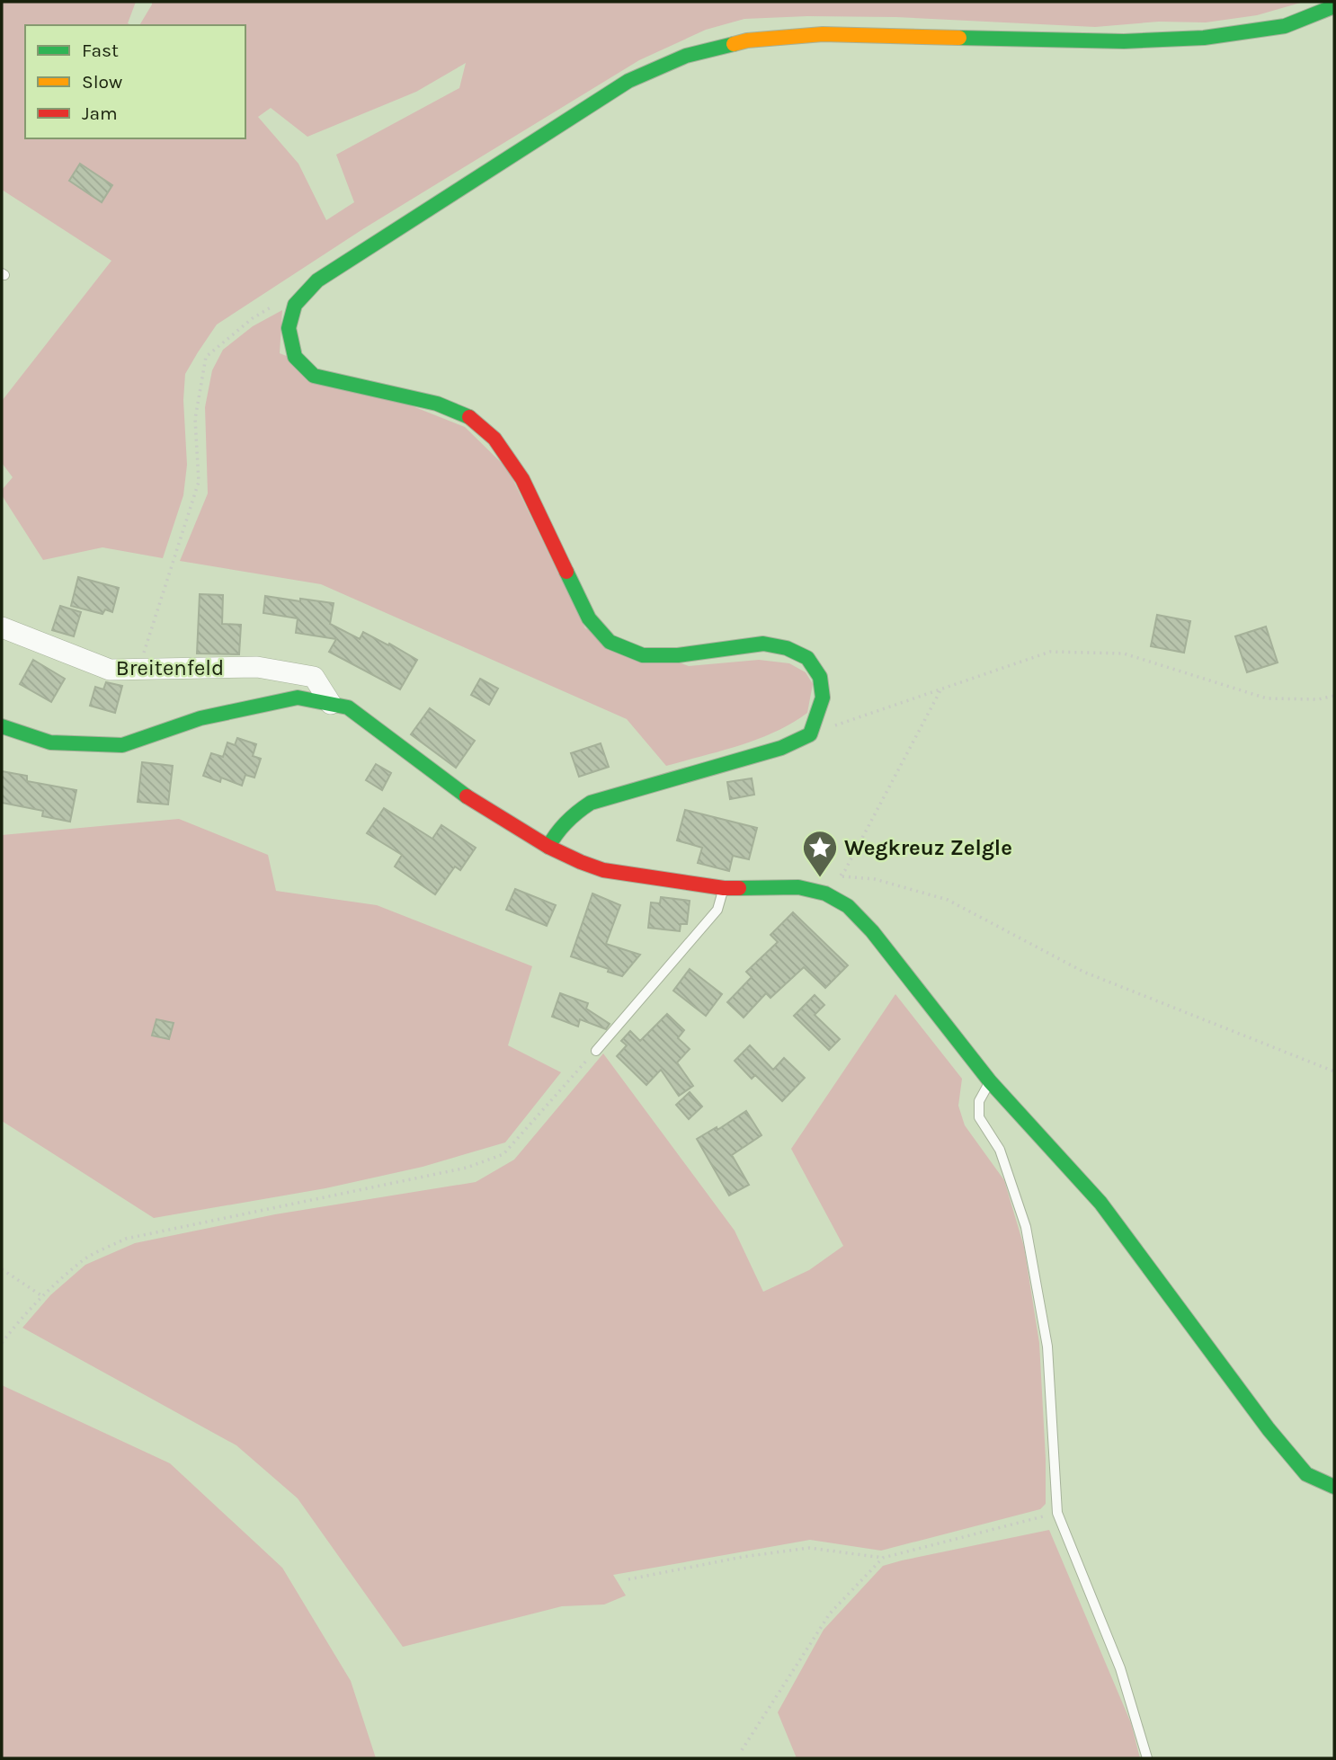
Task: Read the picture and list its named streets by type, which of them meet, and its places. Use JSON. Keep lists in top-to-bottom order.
{
  "streets": {
    "street": ["Breitenfeld"]
  },
  "places": {
    "place": ["Wegkreuz Zelgle"]
  },
  "legend": ["Fast", "Slow", "Jam"]
}
